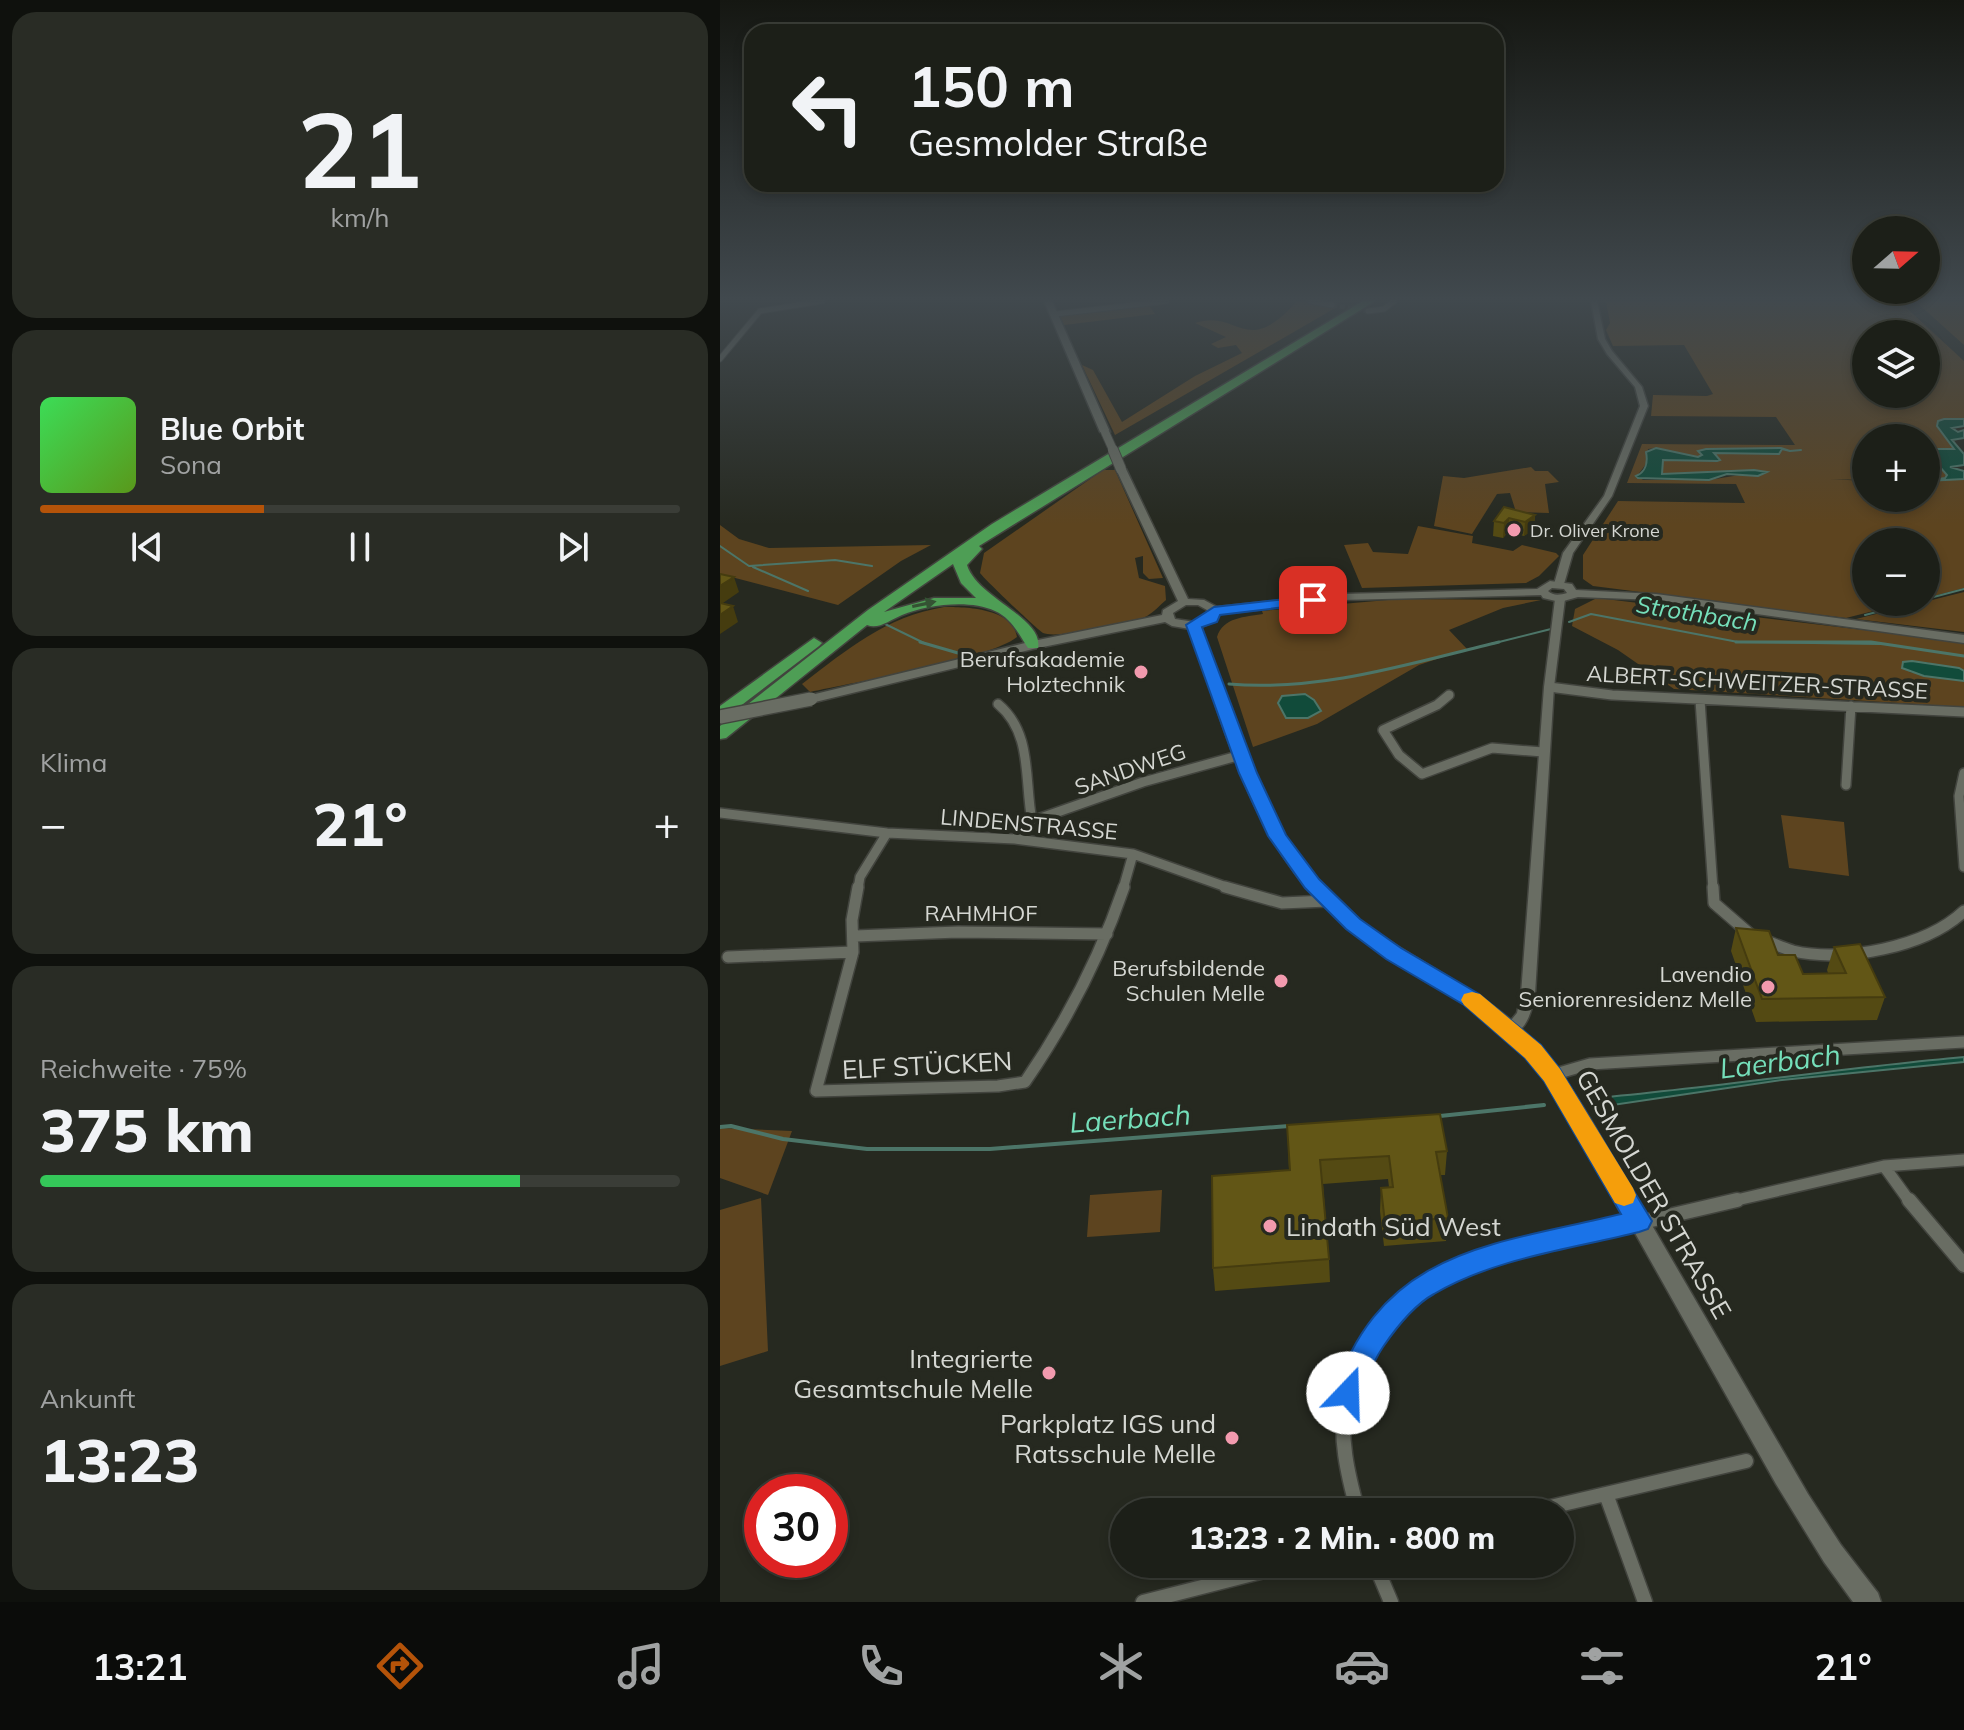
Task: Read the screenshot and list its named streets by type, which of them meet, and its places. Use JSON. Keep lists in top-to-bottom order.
{
  "streets": {
    "main road": ["GESMOLDER STRASSE"],
    "street": [
      "ALBERT-SCHWEITZER-STRASSE",
      "SANDWEG",
      "LINDENSTRASSE",
      "RAHMHOF",
      "ELF STÜCKEN"
    ]
  },
  "crossings": [
    ["SANDWEG", "GESMOLDER STRASSE"],
    ["LINDENSTRASSE", "ELF STÜCKEN"],
    ["LINDENSTRASSE", "GESMOLDER STRASSE"],
    ["RAHMHOF", "ELF STÜCKEN"]
  ],
  "water": ["Strothbach", "Laerbach"],
  "places": [
    "Dr. Oliver Krone",
    "Berufsakademie Holztechnik",
    "Berufsbildende Schulen Melle",
    "Lavendio Seniorenresidenz Melle",
    "Lindath Süd West",
    "Integrierte Gesamtschule Melle",
    "Parkplatz IGS und Ratsschule Melle"
  ],
  "north": "right",
  "page": {
    "tile": [
      ["21", "km/h"],
      "Klima",
      ["Reichweite · 75%", "375 km"],
      ["Ankunft", "13:23"]
    ],
    "turn": ["150 m", "Gesmolder Straße"],
    "map_buttons": ["+", "−"],
    "song": ["Blue Orbit", "Sona"],
    "heat": ["−", "21°", "+"],
    "limit": "30",
    "trip": "13:23 · 2 Min. · 800 m",
    "tabs": ["13:21", "21°"]
  }
}
